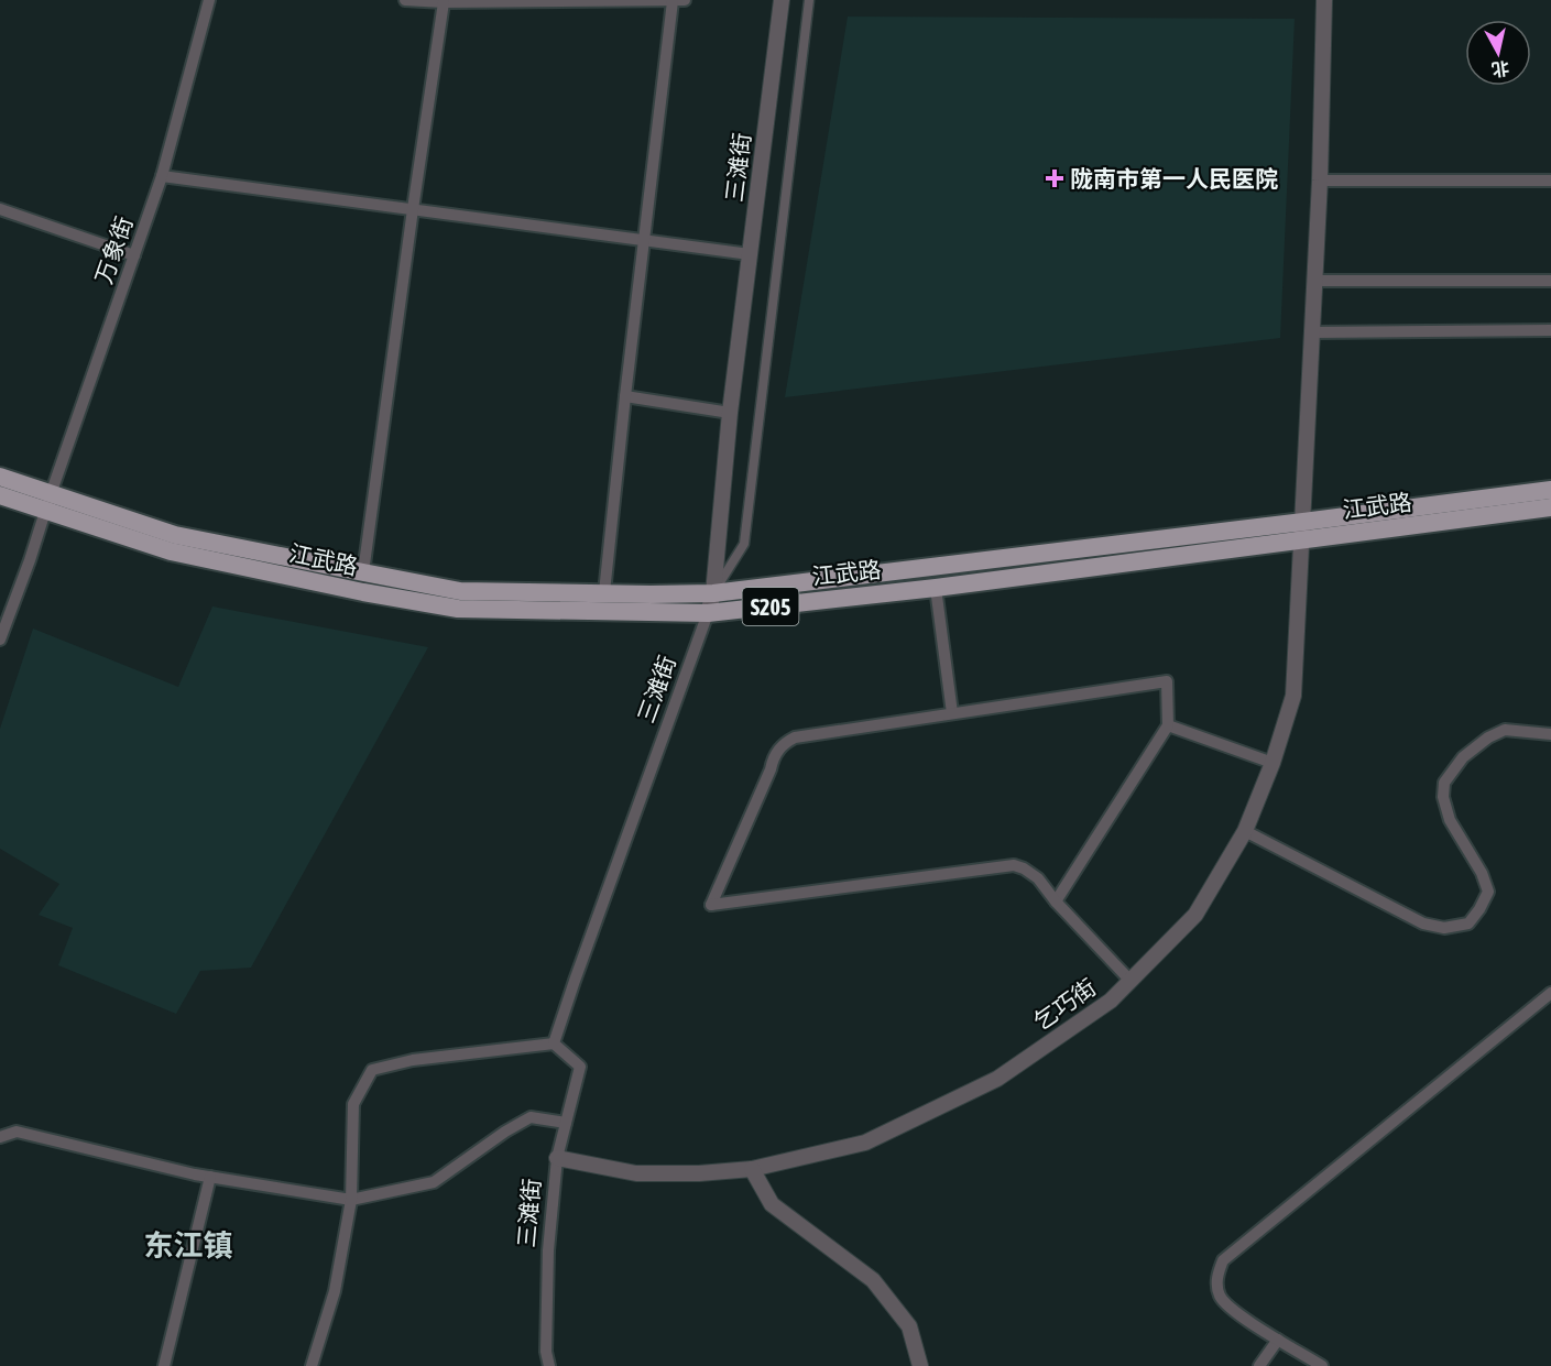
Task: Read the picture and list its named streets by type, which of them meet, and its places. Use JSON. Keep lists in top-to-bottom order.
{
  "streets": {
    "main road": ["江武路", "S205"],
    "street": ["三滩街", "万象街", "乞巧街"]
  },
  "crossings": [
    ["三滩街", "江武路"],
    ["三滩街", "乞巧街"],
    ["万象街", "江武路"],
    ["江武路", "乞巧街"]
  ],
  "districts": ["东江镇"],
  "places": {
    "health": ["陇南市第一人民医院"]
  },
  "north": "bottom"
}
